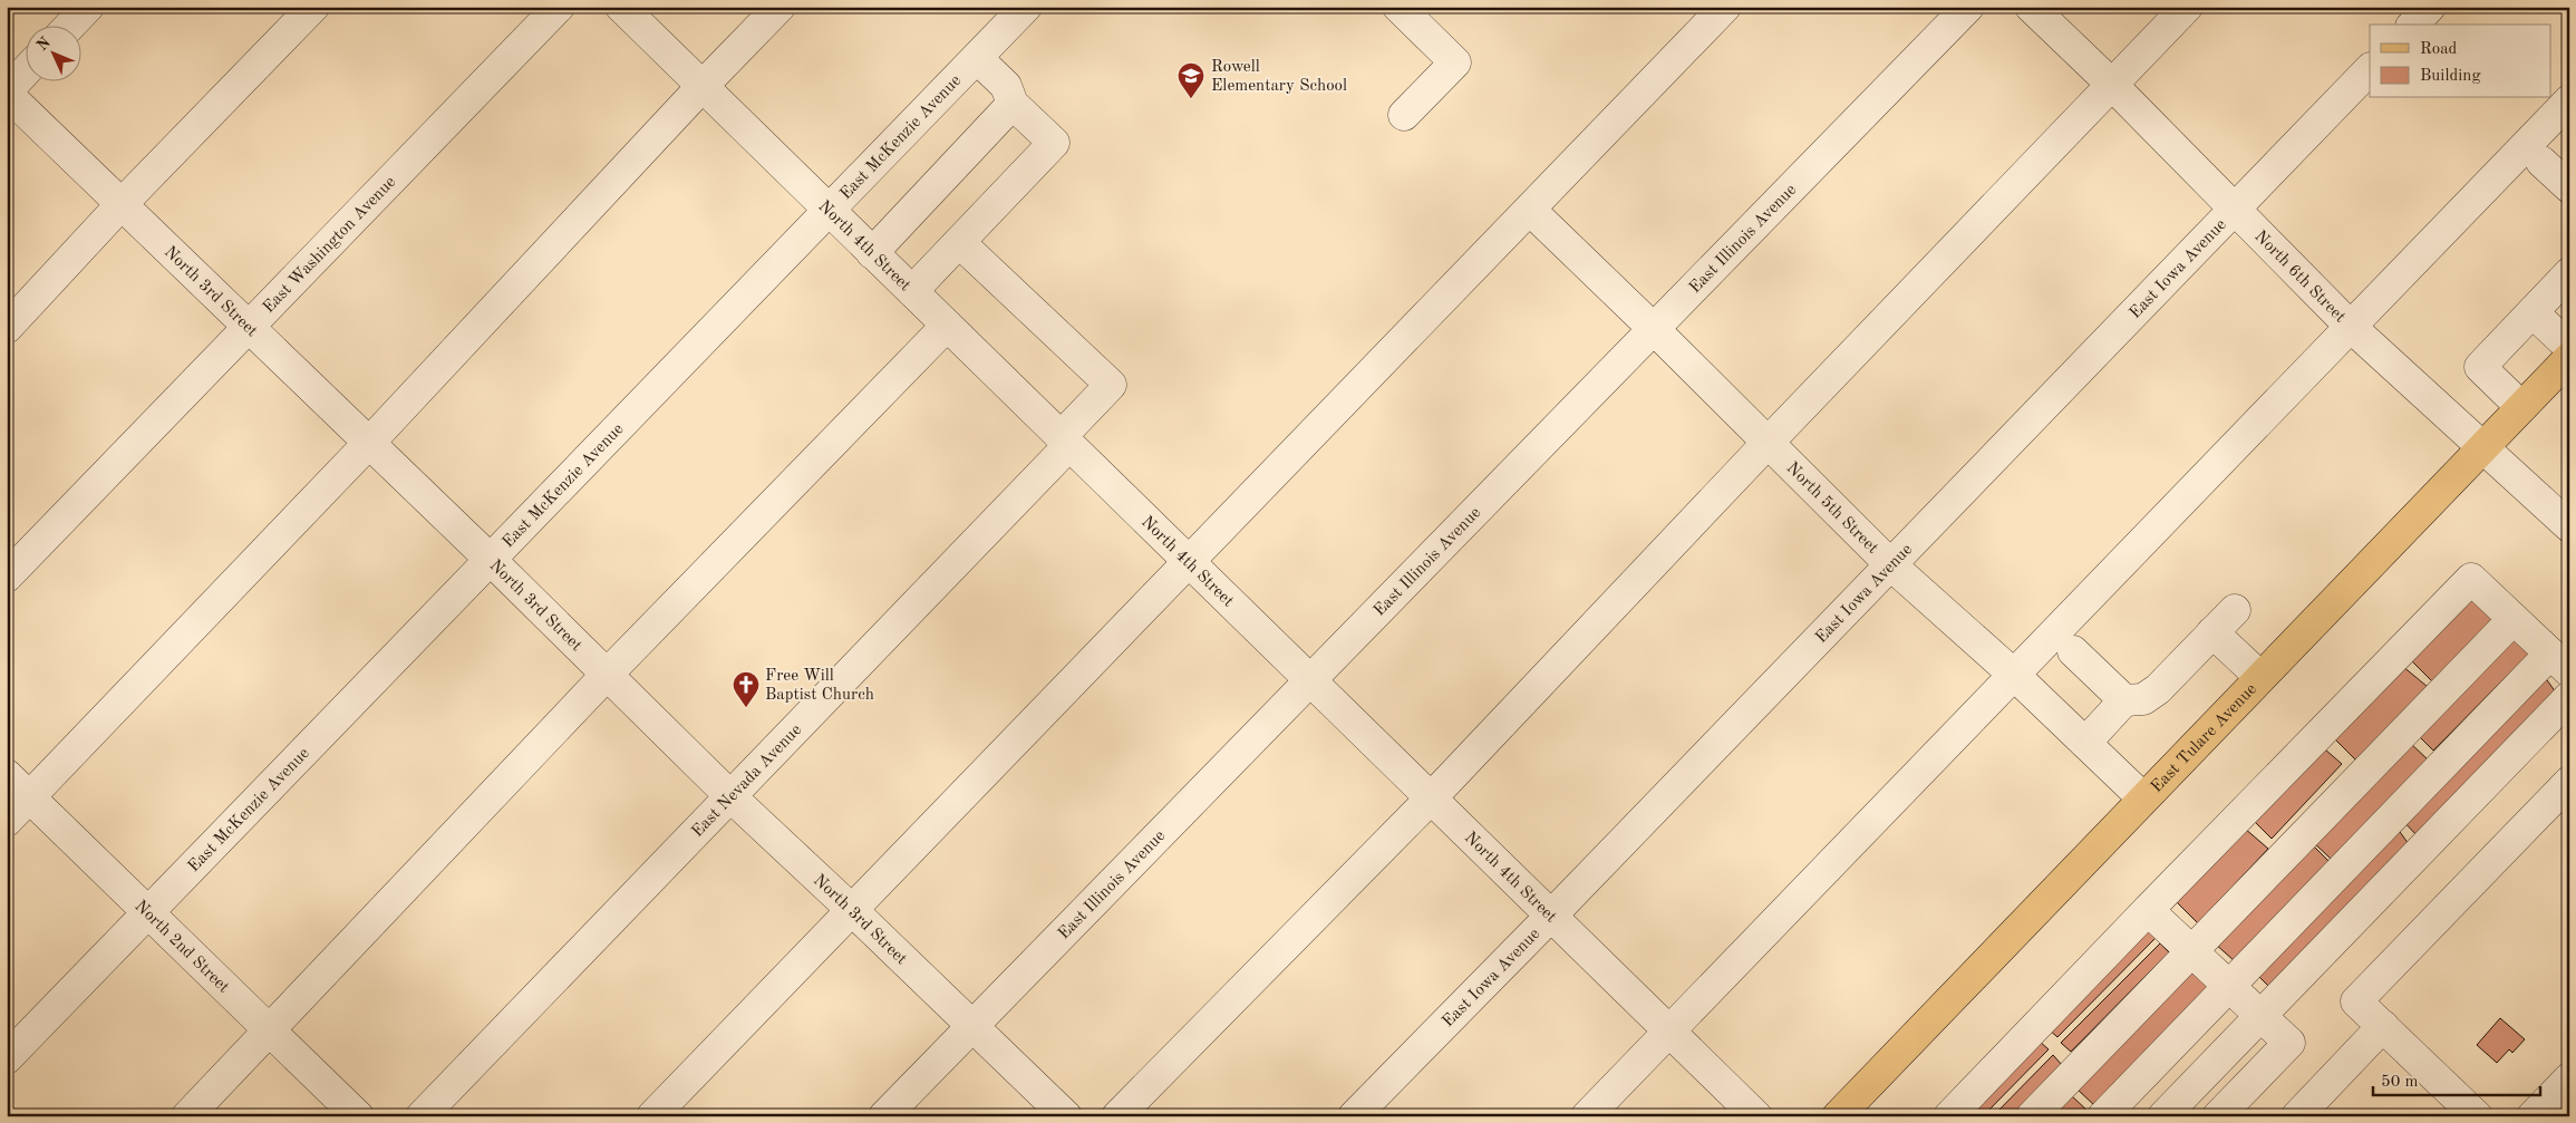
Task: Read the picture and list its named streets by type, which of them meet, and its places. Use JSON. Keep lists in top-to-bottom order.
{
  "streets": {
    "main road": ["East Tulare Avenue"],
    "street": [
      "East McKenzie Avenue",
      "East Illinois Avenue",
      "East Washington Avenue",
      "North 4th Street",
      "East Iowa Avenue",
      "North 6th Street",
      "North 3rd Street",
      "North 5th Street",
      "East Nevada Avenue",
      "North 2nd Street"
    ]
  },
  "crossings": [
    ["East McKenzie Avenue", "North 4th Street"],
    ["East McKenzie Avenue", "North 3rd Street"],
    ["East McKenzie Avenue", "North 2nd Street"],
    ["East Illinois Avenue", "North 4th Street"],
    ["East Illinois Avenue", "North 3rd Street"],
    ["East Illinois Avenue", "North 5th Street"],
    ["East Washington Avenue", "North 3rd Street"],
    ["North 4th Street", "East Iowa Avenue"],
    ["North 4th Street", "East Nevada Avenue"],
    ["East Iowa Avenue", "North 6th Street"],
    ["East Iowa Avenue", "North 5th Street"],
    ["North 6th Street", "East Tulare Avenue"],
    ["North 3rd Street", "East Nevada Avenue"],
    ["North 5th Street", "East Tulare Avenue"]
  ],
  "places": {
    "school or university": ["Rowell Elementary School"],
    "church": ["Free Will Baptist Church"]
  },
  "legend": ["Road", "Building"],
  "scale_bar": "50 m",
  "north": "top left"
}
